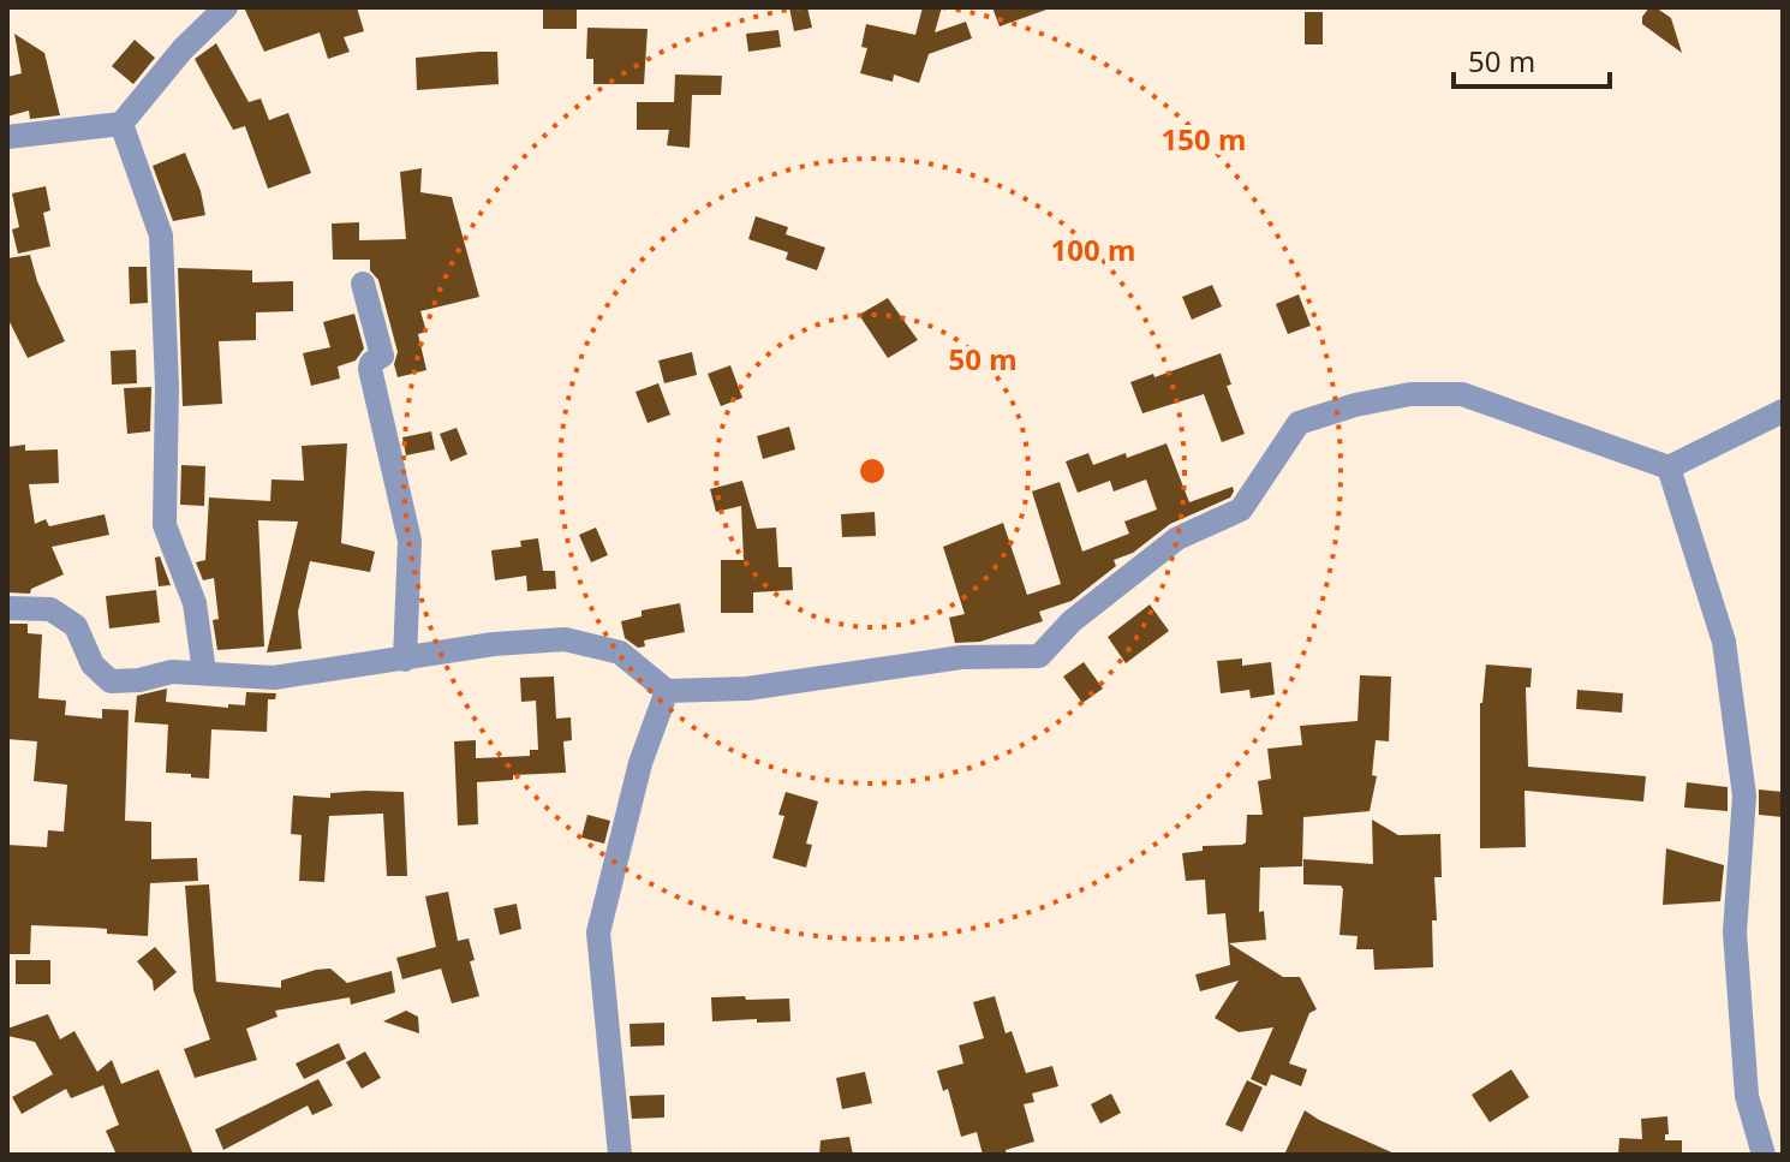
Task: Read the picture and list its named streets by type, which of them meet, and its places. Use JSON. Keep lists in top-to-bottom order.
{
  "scale_bar": "50 m",
  "rings": ["150 m", "100 m", "50 m"]
}
